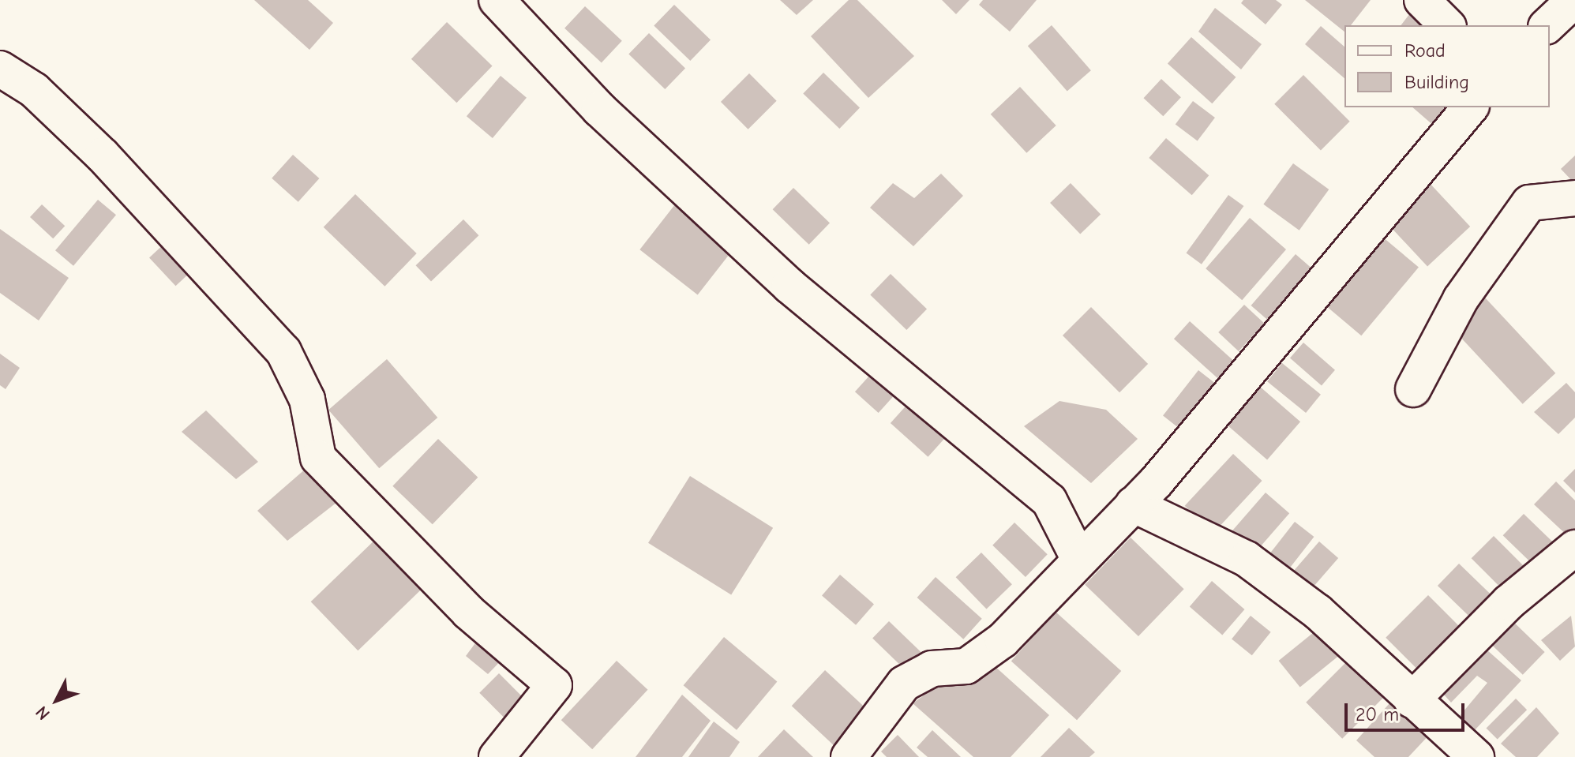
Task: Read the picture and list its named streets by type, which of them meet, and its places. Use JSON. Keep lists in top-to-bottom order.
{
  "legend": ["Road", "Building"],
  "scale_bar": "20 m",
  "north": "bottom left"
}
